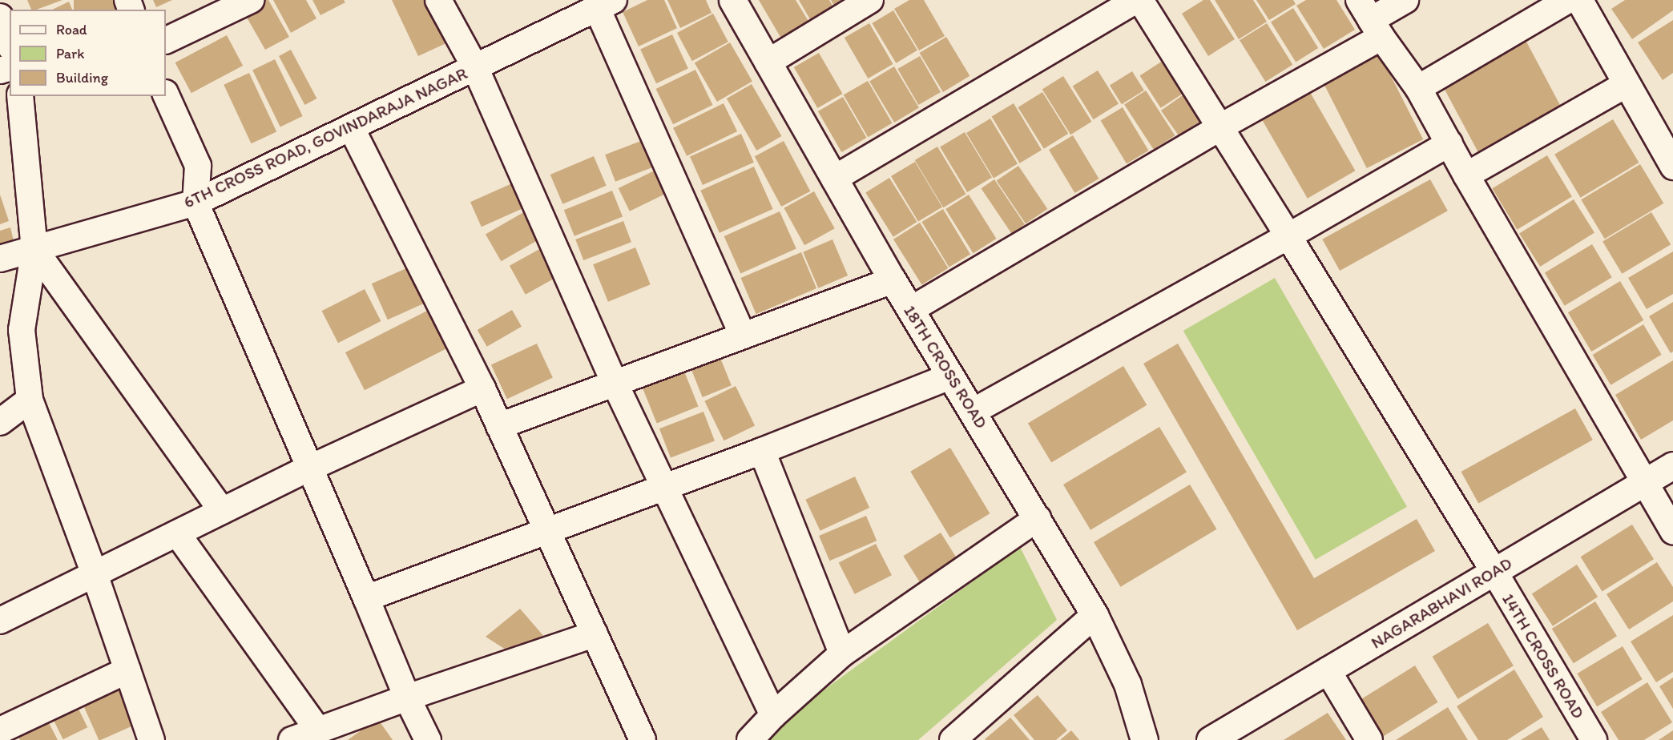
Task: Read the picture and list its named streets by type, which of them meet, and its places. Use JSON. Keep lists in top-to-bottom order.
{
  "streets": {
    "street": [
      "6TH CROSS ROAD, GOVINDARAJA NAGAR",
      "18TH CROSS ROAD",
      "NAGARABHAVI ROAD",
      "14TH CROSS ROAD"
    ]
  },
  "crossings": [
    ["NAGARABHAVI ROAD", "14TH CROSS ROAD"]
  ],
  "legend": ["Road", "Park", "Building"]
}
